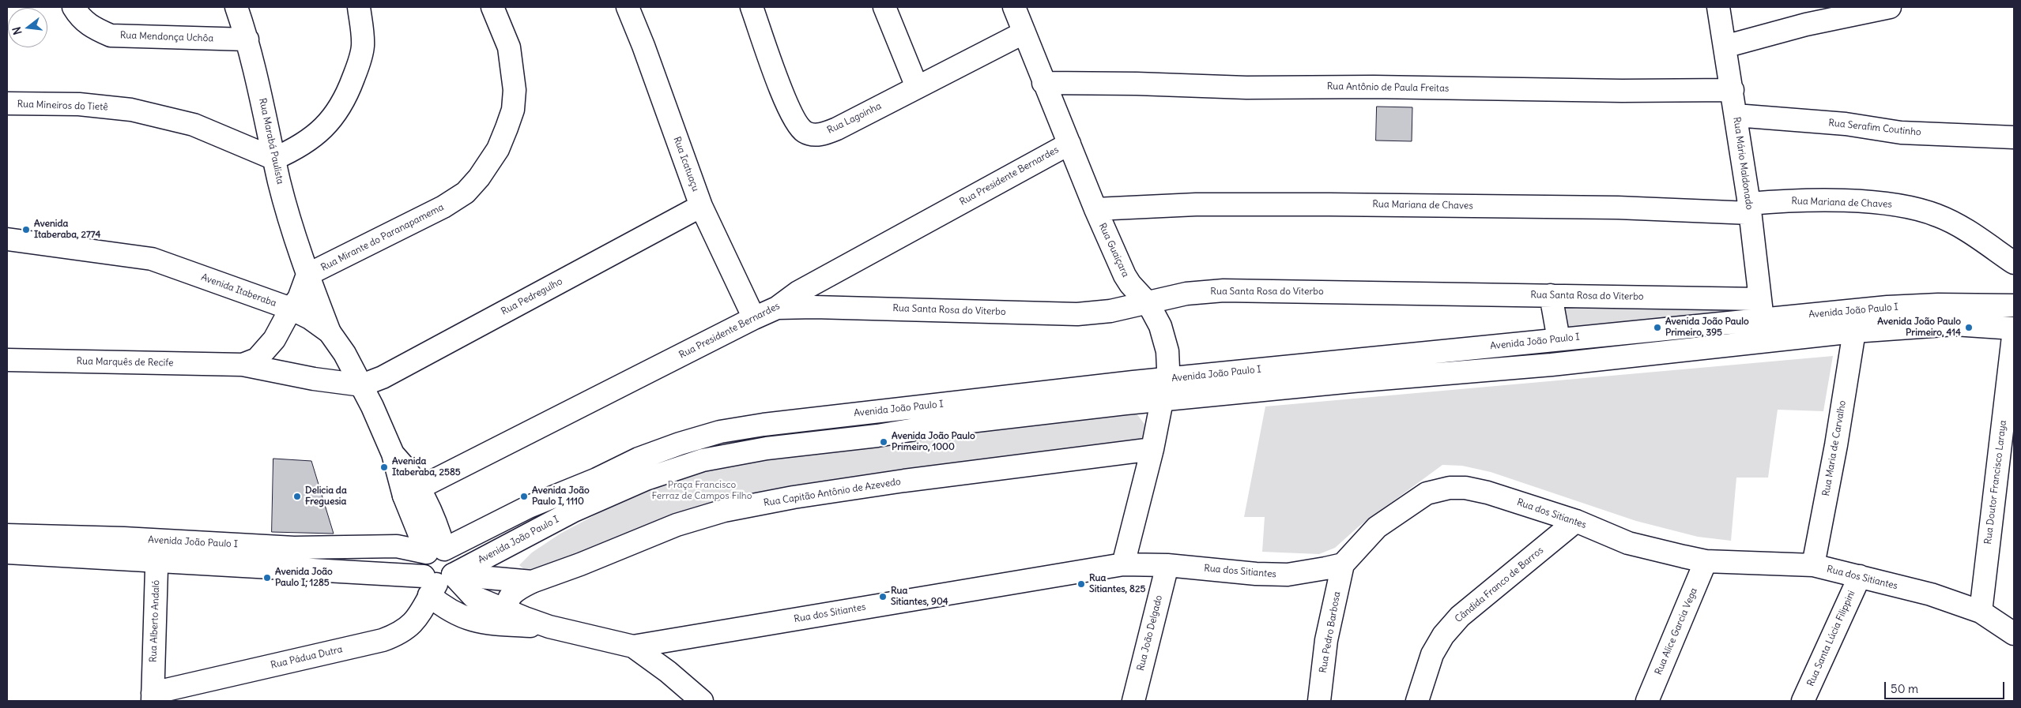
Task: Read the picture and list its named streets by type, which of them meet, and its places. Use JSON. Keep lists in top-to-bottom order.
{
  "streets": {
    "street": [
      "Rua Mendonça Uchôa",
      "Rua Antônio de Paula Freitas",
      "Rua Mineiros do Tietê",
      "Rua Lagoinha",
      "Rua Serafim Coutinho",
      "Rua Marabá Paulista",
      "Rua Mário Maldonado",
      "Rua Icatuaçu",
      "Rua Presidente Bernardes",
      "Rua Mariana de Chaves",
      "Rua Mirante do Paranapamema",
      "Rua Guaiçara",
      "Avenida Itaberaba",
      "Rua Santa Rosa do Viterbo",
      "Rua Pedregulho",
      "Avenida João Paulo I",
      "Rua Marquês de Recife",
      "Rua Maria de Carvalho",
      "Rua Doutor Francisco Laraya",
      "Rua Capitão Antônio de Azevedo",
      "Rua dos Sitiantes",
      "Cândida Franco de Barros",
      "Rua Alberto Andaló",
      "Rua Alice Garcia Vega",
      "Rua Pedro Barbosa",
      "Rua João Delgado",
      "Rua Santa Lúcia Filippini",
      "Rua Pádua Dutra"
    ]
  },
  "crossings": [
    ["Rua Mendonça Uchôa", "Rua Marabá Paulista"],
    ["Rua Antônio de Paula Freitas", "Rua Mário Maldonado"],
    ["Rua Antônio de Paula Freitas", "Rua Guaiçara"],
    ["Rua Mineiros do Tietê", "Rua Marabá Paulista"],
    ["Rua Lagoinha", "Rua Guaiçara"],
    ["Rua Serafim Coutinho", "Rua Mário Maldonado"],
    ["Rua Marabá Paulista", "Rua Mirante do Paranapamema"],
    ["Rua Marabá Paulista", "Avenida Itaberaba"],
    ["Rua Mário Maldonado", "Rua Mariana de Chaves"],
    ["Rua Mário Maldonado", "Rua Santa Rosa do Viterbo"],
    ["Rua Mário Maldonado", "Avenida João Paulo I"],
    ["Rua Icatuaçu", "Rua Presidente Bernardes"],
    ["Rua Icatuaçu", "Rua Pedregulho"],
    ["Rua Presidente Bernardes", "Rua Guaiçara"],
    ["Rua Presidente Bernardes", "Avenida Itaberaba"],
    ["Rua Presidente Bernardes", "Rua Santa Rosa do Viterbo"],
    ["Rua Mariana de Chaves", "Rua Guaiçara"],
    ["Rua Guaiçara", "Rua Santa Rosa do Viterbo"],
    ["Rua Guaiçara", "Avenida João Paulo I"],
    ["Rua Guaiçara", "Rua Capitão Antônio de Azevedo"],
    ["Rua Guaiçara", "Rua dos Sitiantes"],
    ["Avenida Itaberaba", "Rua Pedregulho"],
    ["Avenida Itaberaba", "Avenida João Paulo I"],
    ["Avenida Itaberaba", "Rua Marquês de Recife"],
    ["Avenida Itaberaba", "Rua Capitão Antônio de Azevedo"],
    ["Avenida Itaberaba", "Rua Pádua Dutra"],
    ["Rua Santa Rosa do Viterbo", "Avenida João Paulo I"],
    ["Rua Pedregulho", "Rua Marquês de Recife"],
    ["Avenida João Paulo I", "Rua Maria de Carvalho"],
    ["Avenida João Paulo I", "Rua Doutor Francisco Laraya"],
    ["Avenida João Paulo I", "Rua Capitão Antônio de Azevedo"],
    ["Avenida João Paulo I", "Rua Alberto Andaló"],
    ["Avenida João Paulo I", "Rua Pádua Dutra"],
    ["Rua Maria de Carvalho", "Rua dos Sitiantes"],
    ["Rua Doutor Francisco Laraya", "Rua dos Sitiantes"],
    ["Rua Capitão Antônio de Azevedo", "Rua Pádua Dutra"],
    ["Rua dos Sitiantes", "Cândida Franco de Barros"],
    ["Rua dos Sitiantes", "Rua Alice Garcia Vega"],
    ["Rua dos Sitiantes", "Rua Pedro Barbosa"],
    ["Rua dos Sitiantes", "Rua João Delgado"],
    ["Rua dos Sitiantes", "Rua Santa Lúcia Filippini"],
    ["Rua Alberto Andaló", "Rua Pádua Dutra"]
  ],
  "parks": ["Praça Francisco Ferraz de Campos Filho"],
  "places": [
    "Avenida Itaberaba, 2774",
    "Avenida João Paulo Primeiro, 395",
    "Avenida João Paulo Primeiro, 414",
    "Avenida João Paulo Primeiro, 1000",
    "Avenida Itaberaba, 2585",
    "Delicia da Freguesia",
    "Avenida João Paulo I, 1110",
    "Avenida João Paulo I, 1285",
    "Rua Sitiantes, 825",
    "Rua Sitiantes, 904"
  ],
  "scale_bar": "50 m",
  "north": "left"
}
